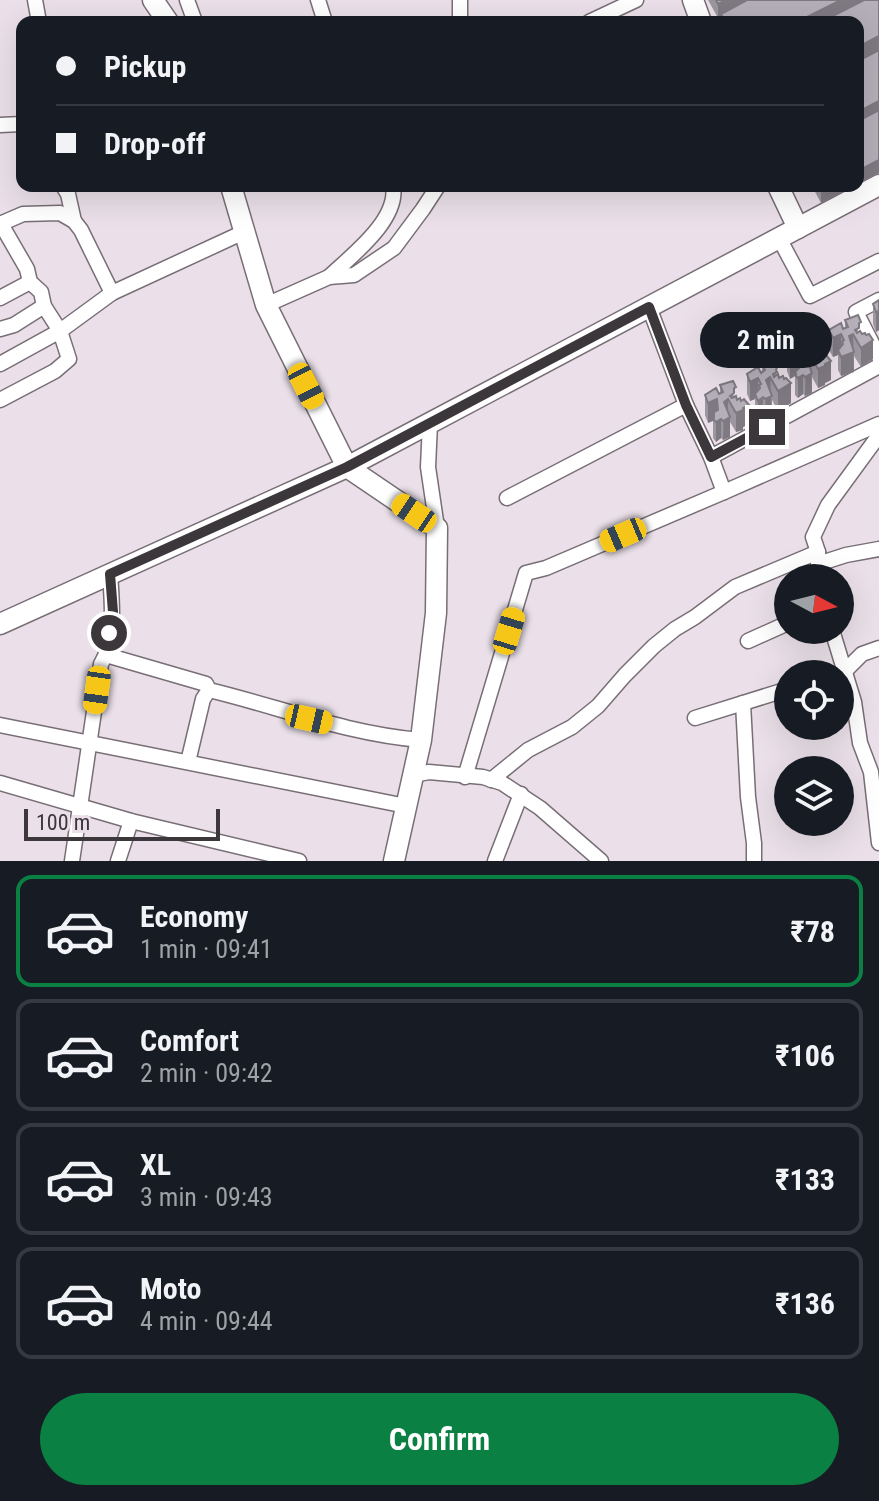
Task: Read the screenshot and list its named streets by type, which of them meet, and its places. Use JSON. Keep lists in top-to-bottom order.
{
  "scale_bar": "100 m",
  "north": "right",
  "page": {
    "banner": ["Pickup", "Drop-off"],
    "bubble": "2 min",
    "scale": "100 m",
    "list": [
      {
        "name": "Economy",
        "note": "1 min · 09:41",
        "value": "₹78"
      },
      {
        "name": "Comfort",
        "note": "2 min · 09:42",
        "value": "₹106"
      },
      {
        "name": "XL",
        "note": "3 min · 09:43",
        "value": "₹133"
      },
      {
        "name": "Moto",
        "note": "4 min · 09:44",
        "value": "₹136"
      }
    ],
    "buttons": "Confirm"
  }
}
